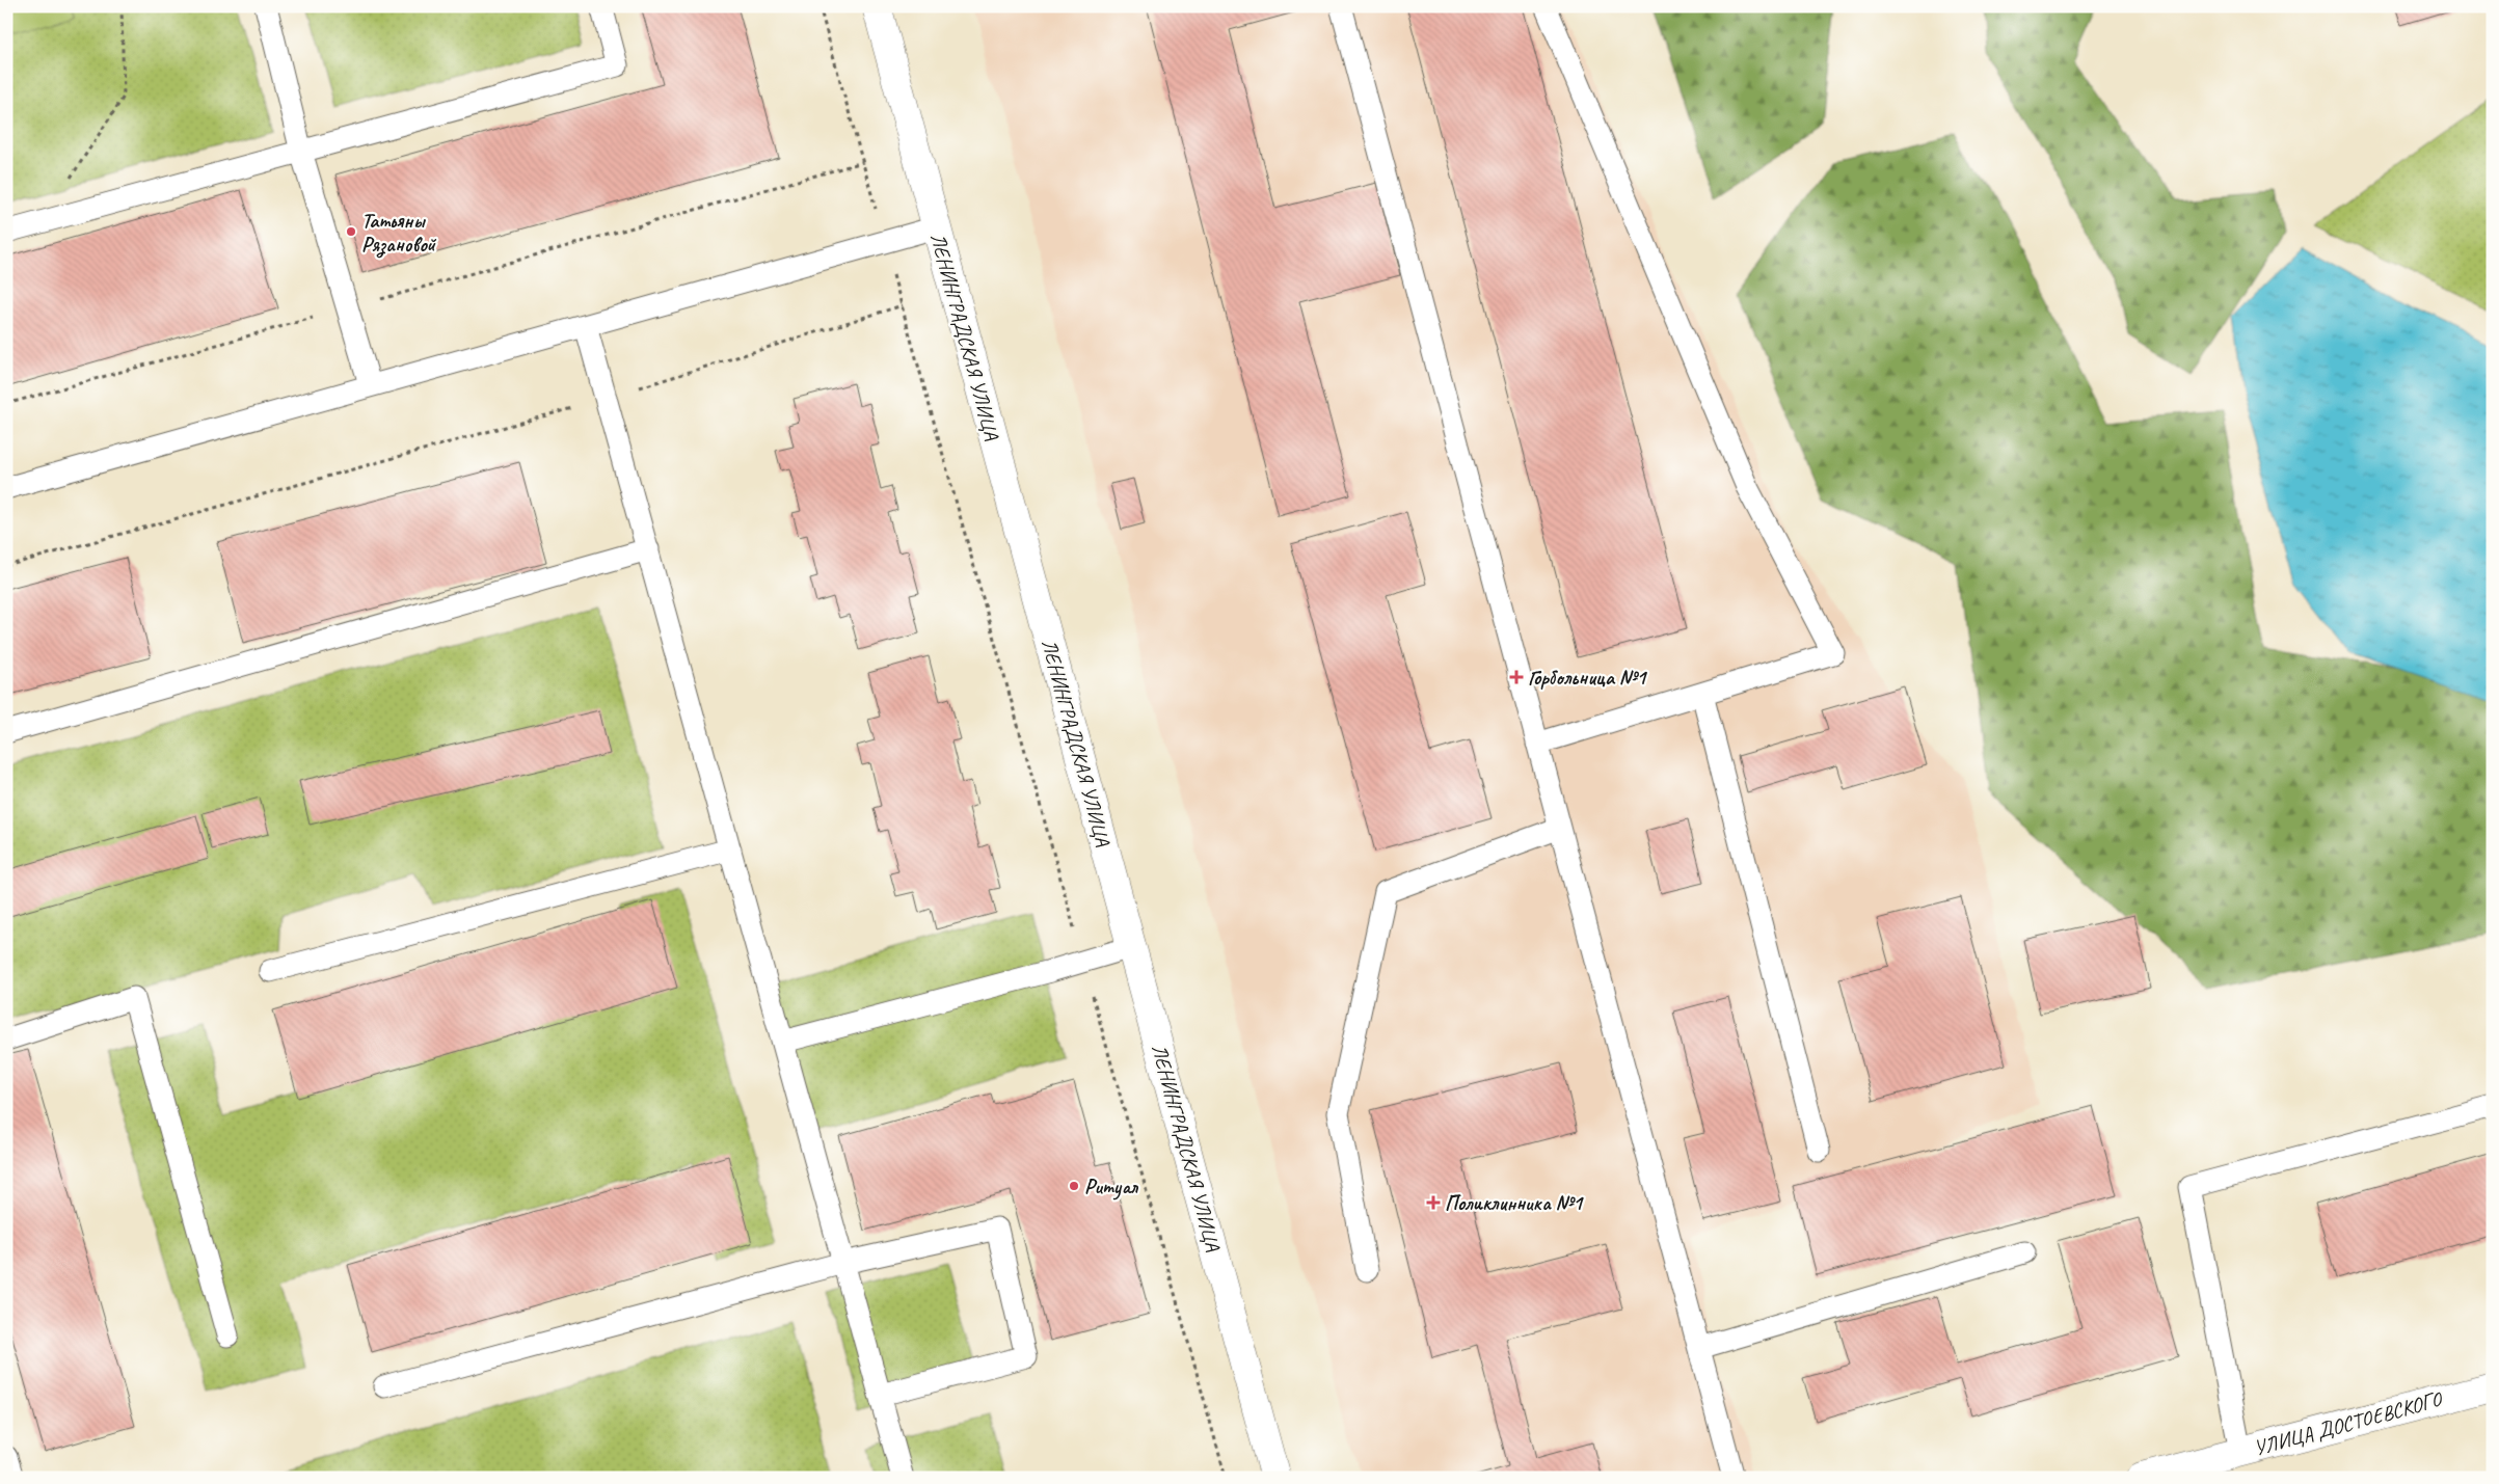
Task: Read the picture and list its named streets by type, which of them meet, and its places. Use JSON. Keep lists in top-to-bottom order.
{
  "streets": {
    "street": ["ЛЕНИНГРАДСКАЯ УЛИЦА", "УЛИЦА ДОСТОЕВСКОГО"]
  },
  "places": {
    "other": ["Татьяны Рязановой", "Ритуал"],
    "health": ["Горбольница №1", "Поликлинника №1"]
  }
}
